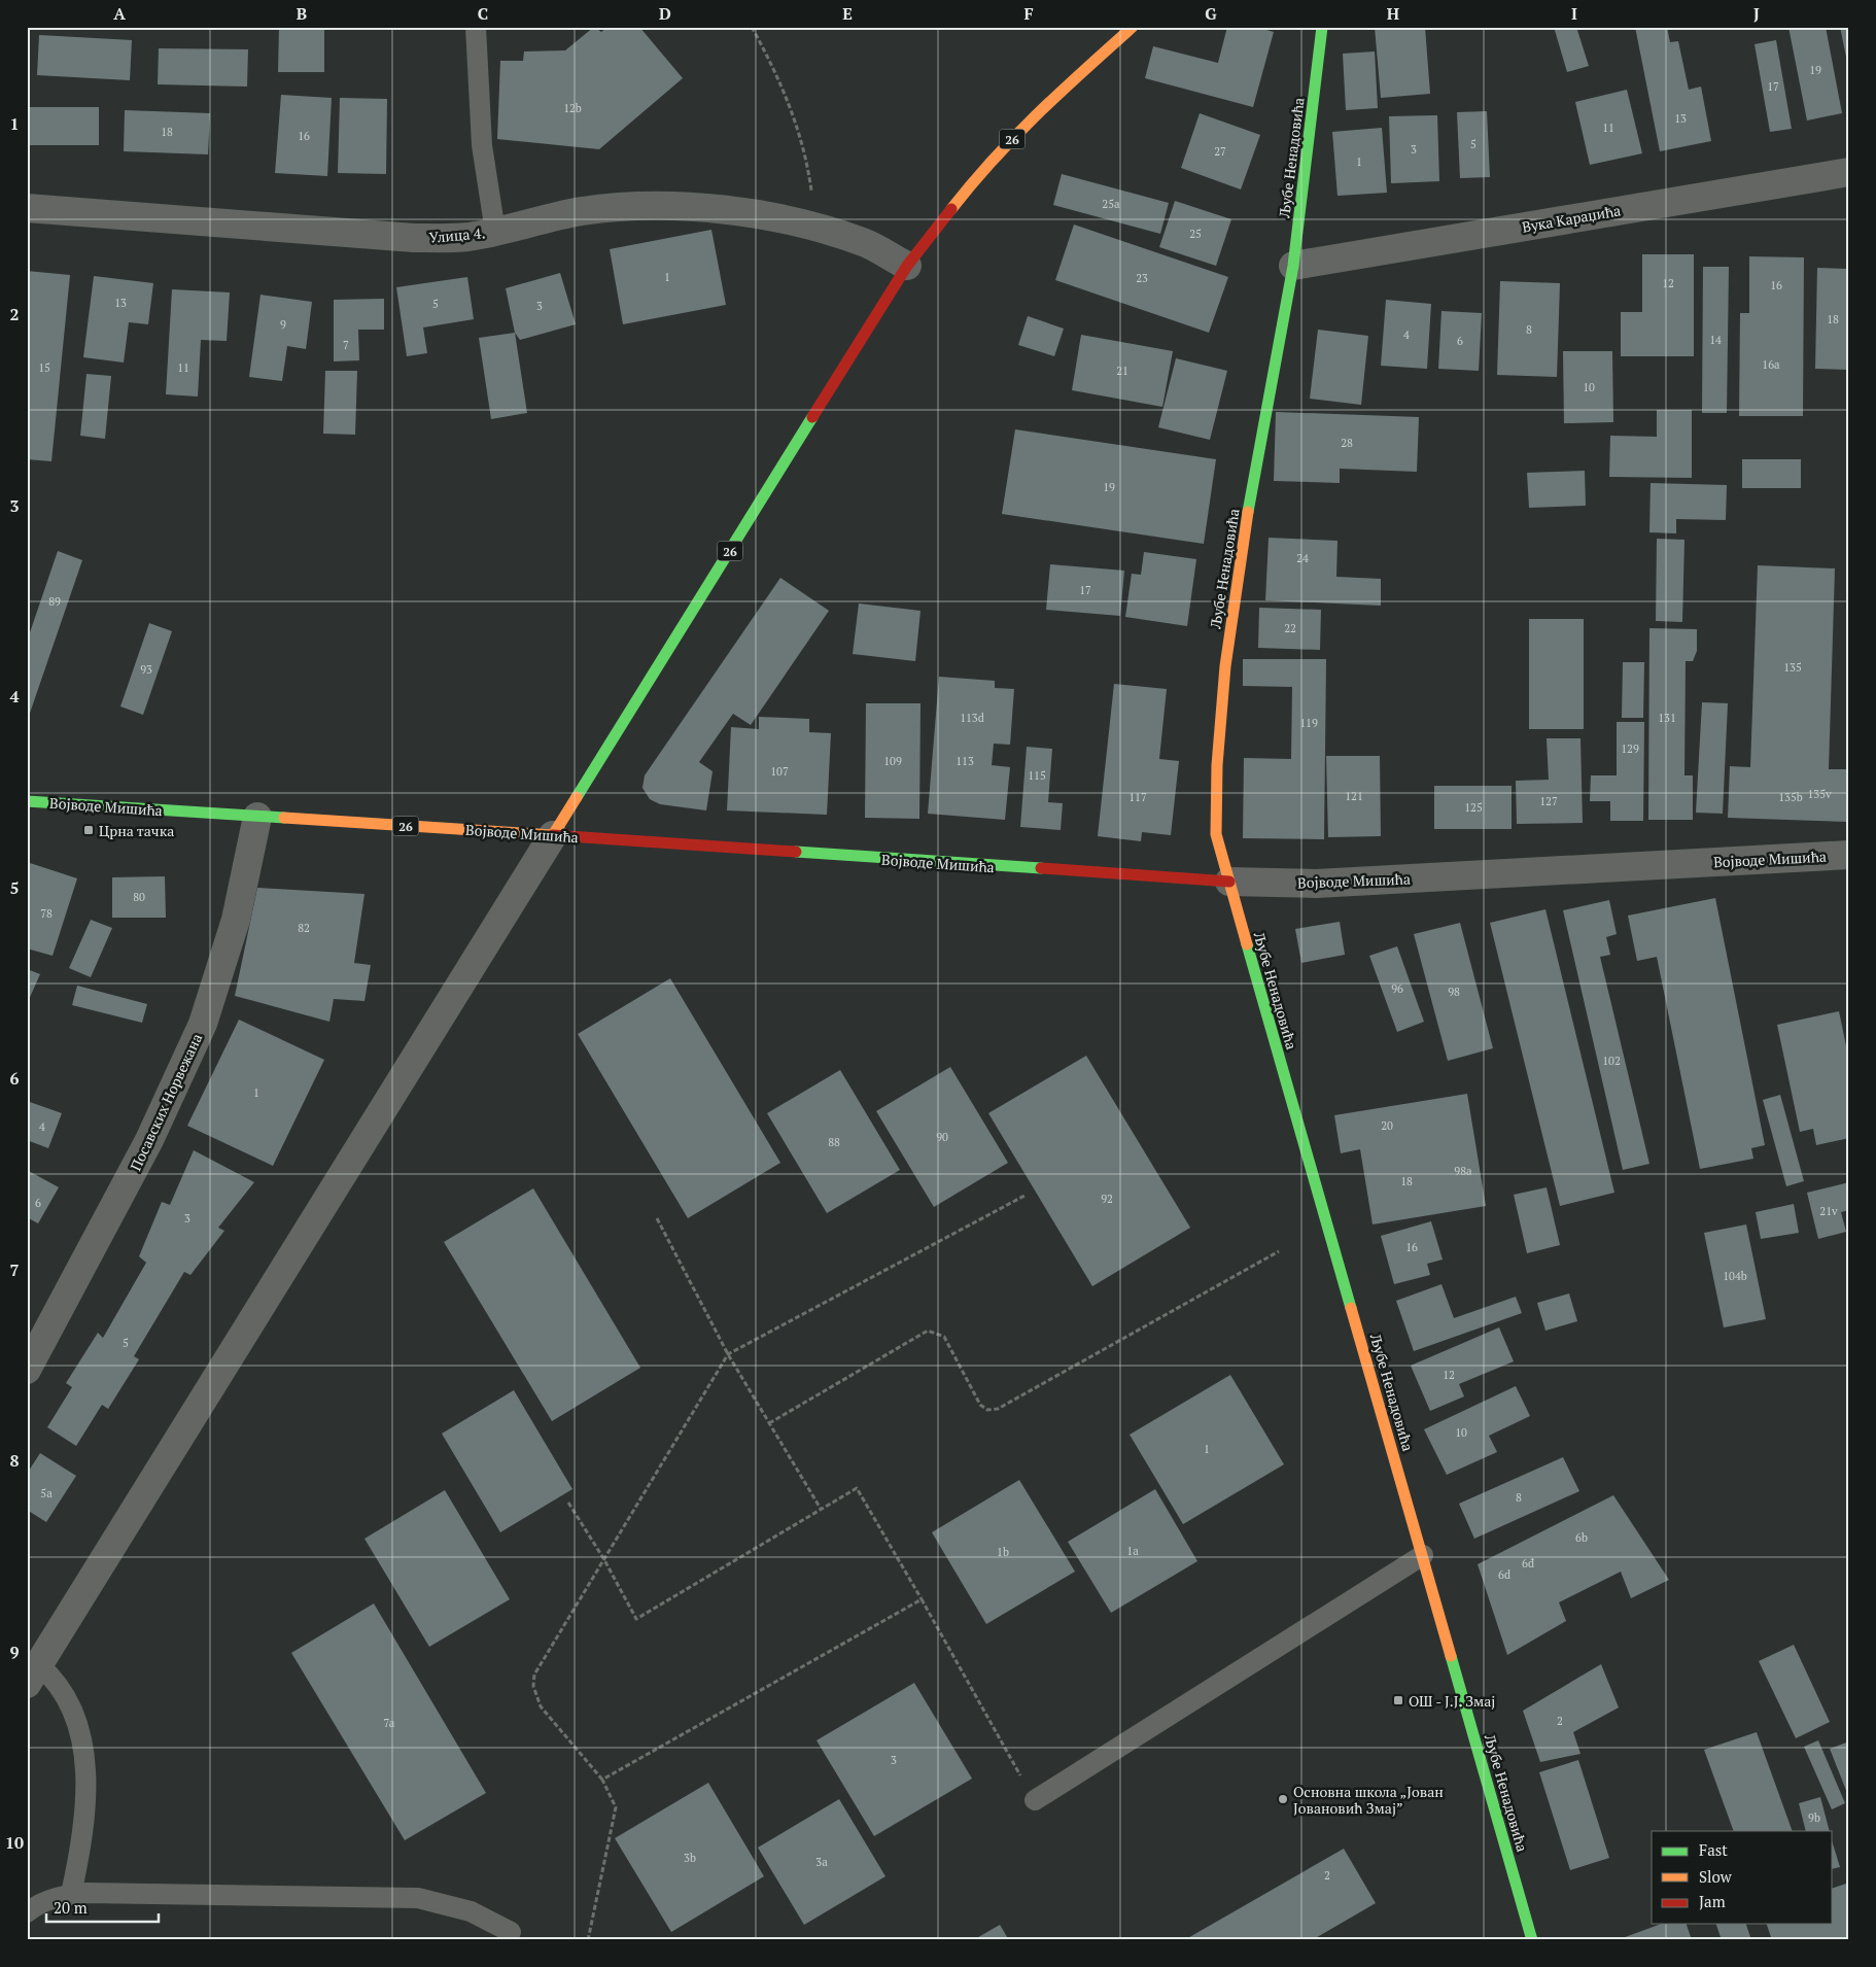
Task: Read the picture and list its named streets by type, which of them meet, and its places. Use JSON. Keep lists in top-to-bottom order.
{
  "streets": {
    "street": [
      "26",
      "Љубе Ненадовића",
      "Вука Караџића",
      "Улица 4.",
      "Војводе Мишића",
      "Посавских Норвежана"
    ]
  },
  "crossings": [
    ["26", "Улица 4."],
    ["26", "Војводе Мишића"],
    ["Љубе Ненадовића", "Вука Караџића"],
    ["Љубе Ненадовића", "Војводе Мишића"],
    ["Војводе Мишића", "Посавских Норвежана"]
  ],
  "places": {
    "transit": ["Црна тачка", "ОШ - Ј.Ј. Змај"],
    "other": ["Основна школа „Јован Јовановић Змај”"]
  },
  "house_numbers": [
    "19",
    "17",
    "12b",
    "13",
    "11",
    "18",
    "16",
    "5",
    "3",
    "27",
    "1",
    "25a",
    "25",
    "1",
    "23",
    "12",
    "16",
    "13",
    "5",
    "3",
    "18",
    "9",
    "8",
    "4",
    "14",
    "6",
    "7",
    "16a",
    "15",
    "11",
    "21",
    "10",
    "28",
    "19",
    "24",
    "17",
    "89",
    "22",
    "135",
    "93",
    "113d",
    "131",
    "119",
    "129",
    "109",
    "113",
    "107",
    "115",
    "135v",
    "121",
    "117",
    "135b",
    "127",
    "125",
    "80",
    "78",
    "82",
    "96",
    "98",
    "102",
    "1",
    "20",
    "4",
    "90",
    "88",
    "98a",
    "18",
    "92",
    "6",
    "21v",
    "3",
    "16",
    "104b",
    "5",
    "12",
    "10",
    "1",
    "5a",
    "8",
    "6b",
    "1a",
    "1b",
    "6đ",
    "6d",
    "2",
    "7a",
    "3",
    "9b",
    "3b",
    "3a",
    "2"
  ],
  "legend": ["Fast", "Slow", "Jam"],
  "scale_bar": "20 m",
  "grid": {
    "columns": [
      "A",
      "B",
      "C",
      "D",
      "E",
      "F",
      "G",
      "H",
      "I",
      "J"
    ],
    "rows": [
      "1",
      "2",
      "3",
      "4",
      "5",
      "6",
      "7",
      "8",
      "9",
      "10"
    ]
  }
}
